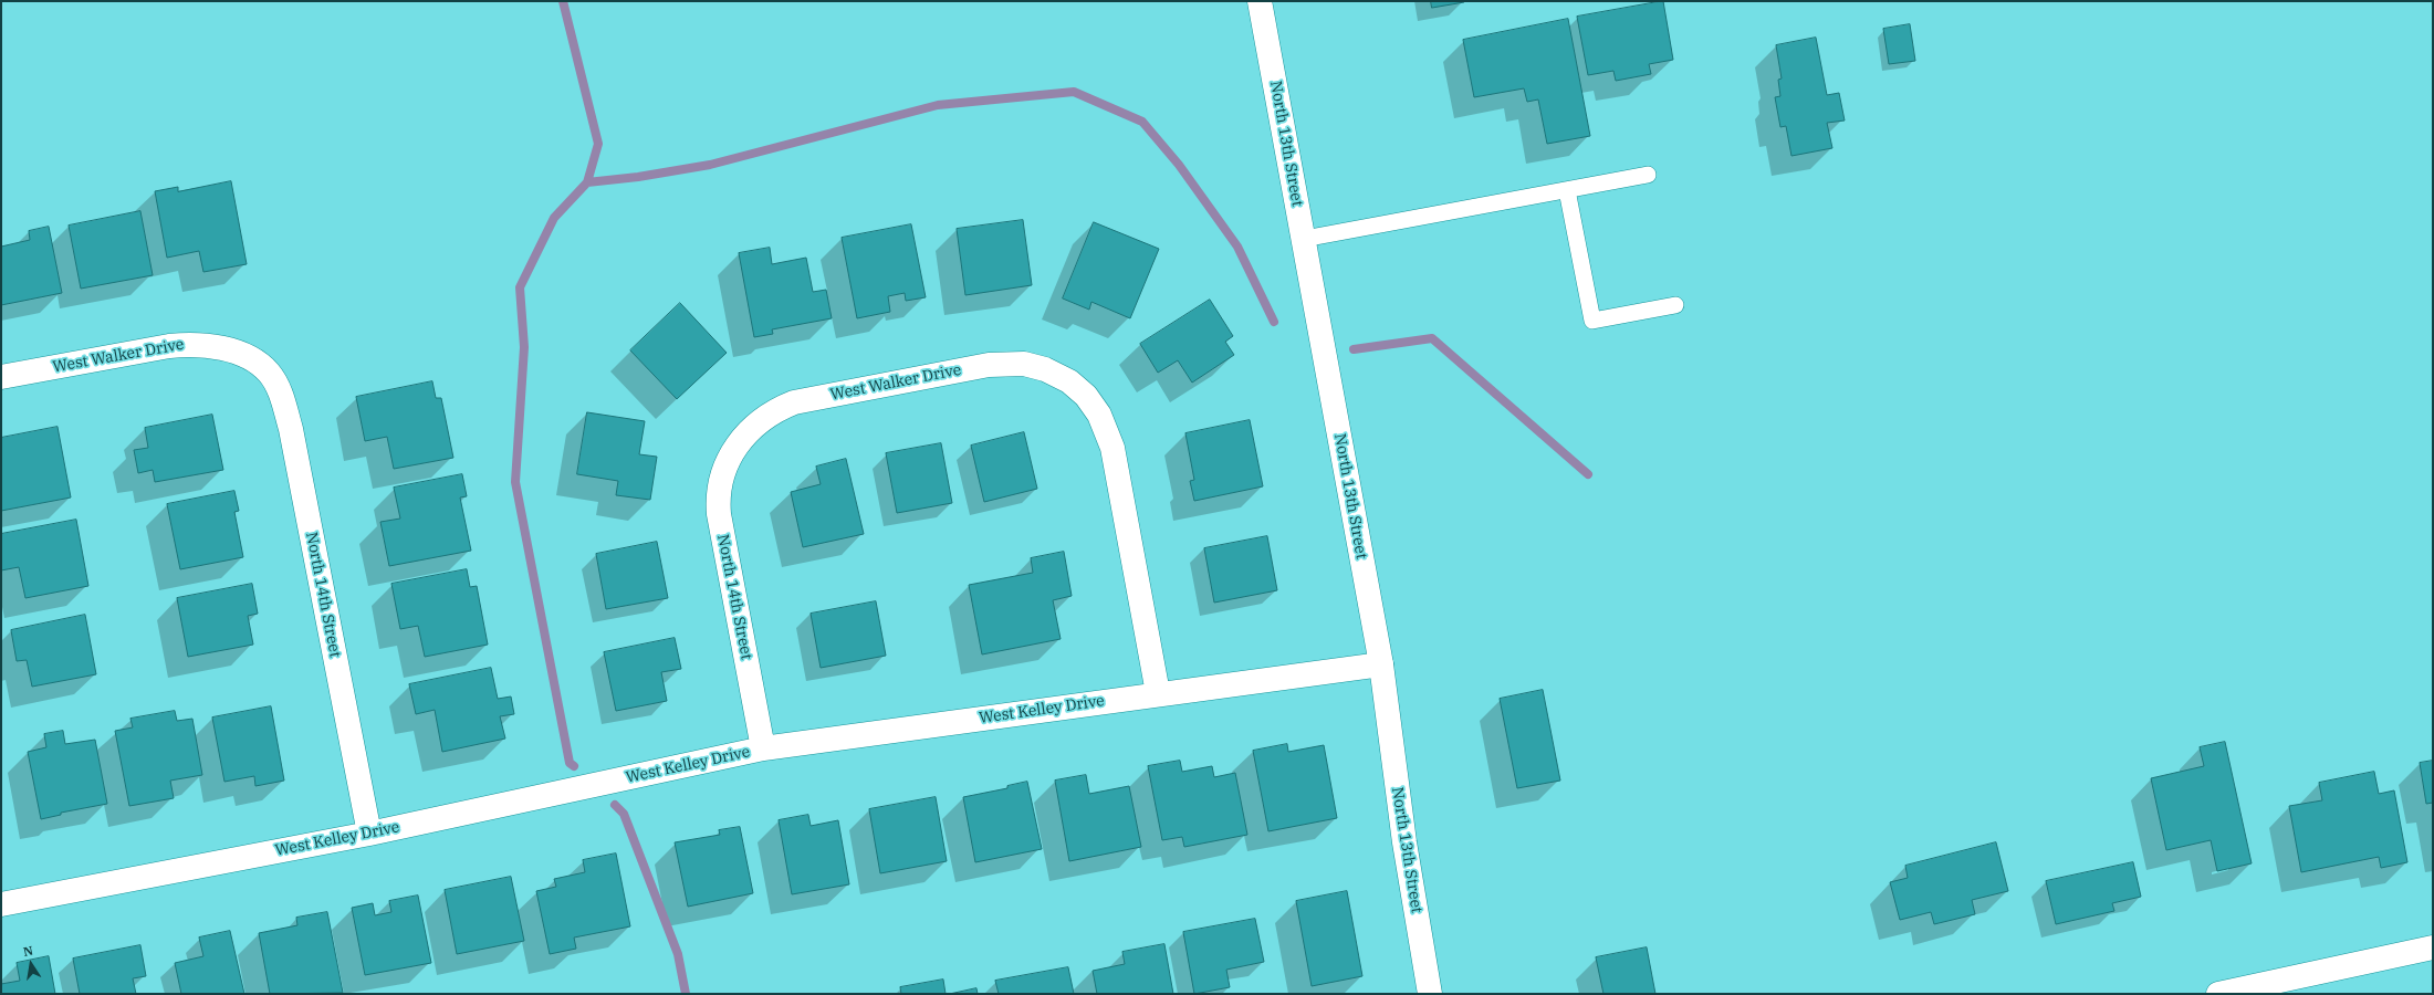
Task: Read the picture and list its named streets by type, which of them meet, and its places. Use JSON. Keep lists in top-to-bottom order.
{
  "streets": {
    "street": [
      "North 13th Street",
      "West Walker Drive",
      "North 14th Street",
      "West Kelley Drive"
    ]
  },
  "crossings": [
    ["North 13th Street", "West Kelley Drive"],
    ["West Walker Drive", "North 14th Street"],
    ["West Walker Drive", "West Kelley Drive"],
    ["North 14th Street", "West Kelley Drive"]
  ],
  "north": "top"
}
